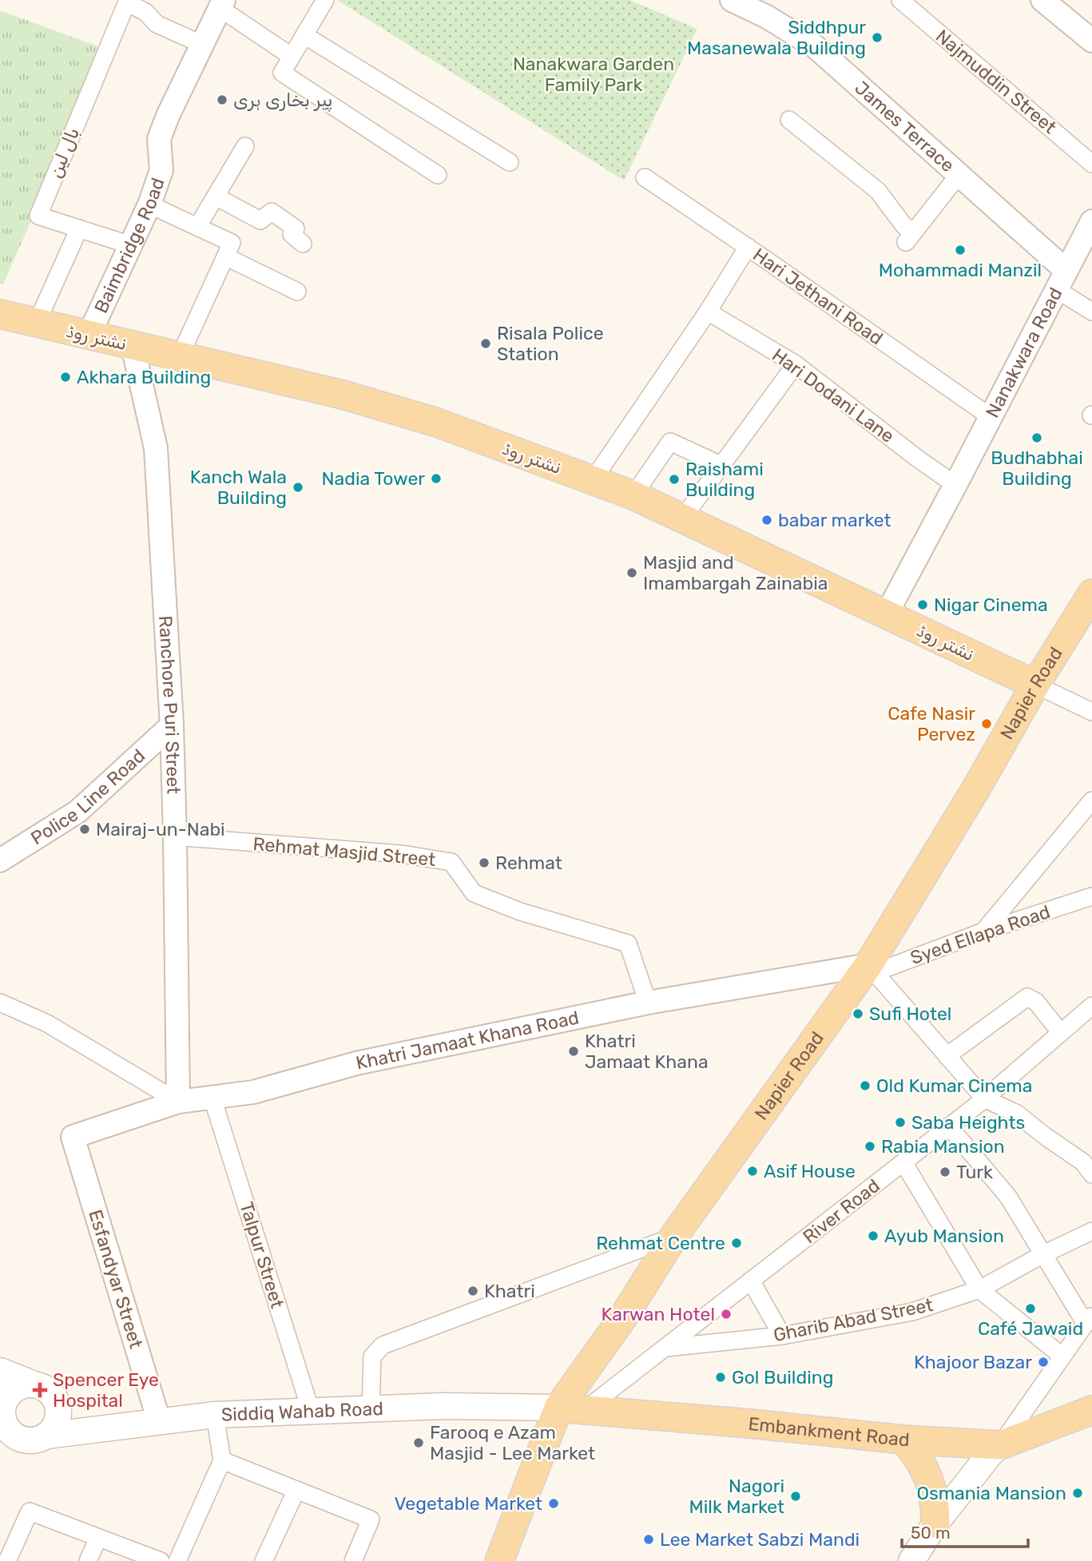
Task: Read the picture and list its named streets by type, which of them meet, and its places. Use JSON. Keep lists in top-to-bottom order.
{
  "streets": {
    "main road": [
      "نشتر روڈ",
      "Napier Road",
      "Siddiq Wahab Road",
      "Embankment Road"
    ],
    "street": [
      "Najmuddin Street",
      "James Terrace",
      "بال لین",
      "Baimbridge Road",
      "Hari Jethani Road",
      "Nanakwara Road",
      "Hari Dodani Lane",
      "Ranchore Puri Street",
      "Police Line Road",
      "Rehmat Masjid Street",
      "Syed Ellapa Road",
      "Khatri Jamaat Khana Road",
      "River Road",
      "Talpur Street",
      "Esfandyar Street",
      "Gharib Abad Street"
    ]
  },
  "crossings": [
    ["James Terrace", "Nanakwara Road"],
    ["بال لین", "Baimbridge Road"],
    ["Baimbridge Road", "نشتر روڈ"],
    ["Hari Jethani Road", "Nanakwara Road"],
    ["نشتر روڈ", "Nanakwara Road"],
    ["نشتر روڈ", "Napier Road"],
    ["نشتر روڈ", "Ranchore Puri Street"],
    ["Nanakwara Road", "Hari Dodani Lane"],
    ["Napier Road", "Syed Ellapa Road"],
    ["Napier Road", "Khatri Jamaat Khana Road"],
    ["Napier Road", "River Road"],
    ["Napier Road", "Siddiq Wahab Road"],
    ["Napier Road", "Embankment Road"],
    ["Ranchore Puri Street", "Police Line Road"],
    ["Ranchore Puri Street", "Rehmat Masjid Street"],
    ["Ranchore Puri Street", "Khatri Jamaat Khana Road"],
    ["Rehmat Masjid Street", "Khatri Jamaat Khana Road"],
    ["Syed Ellapa Road", "Khatri Jamaat Khana Road"],
    ["Khatri Jamaat Khana Road", "Talpur Street"],
    ["Khatri Jamaat Khana Road", "Esfandyar Street"],
    ["River Road", "Gharib Abad Street"],
    ["River Road", "Siddiq Wahab Road"],
    ["River Road", "Embankment Road"],
    ["Talpur Street", "Siddiq Wahab Road"],
    ["Esfandyar Street", "Siddiq Wahab Road"],
    ["Siddiq Wahab Road", "Embankment Road"]
  ],
  "parks": ["Nanakwara Garden Family Park"],
  "places": {
    "other": [
      "Siddhpur Masanewala Building",
      "پیر بخاری ہری",
      "Mohammadi Manzil",
      "Risala Police Station",
      "Akhara Building",
      "Budhabhai Building",
      "Nadia Tower",
      "Raishami Building",
      "Kanch Wala Building",
      "babar market",
      "Masjid and Imambargah Zainabia",
      "Nigar Cinema",
      "Cafe Nasir Pervez",
      "Mairaj-un-Nabi",
      "Rehmat",
      "Sufi Hotel",
      "Khatri Jamaat Khana",
      "Old Kumar Cinema",
      "Saba Heights",
      "Rabia Mansion",
      "Asif House",
      "Turk",
      "Ayub Mansion",
      "Rehmat Centre",
      "Khatri",
      "Café Jawaid",
      "Karwan Hotel",
      "Khajoor Bazar",
      "Gol Building",
      "Farooq e Azam Masjid - Lee Market",
      "Osmania Mansion",
      "Nagori Milk Market",
      "Vegetable Market",
      "Lee Market Sabzi Mandi"
    ],
    "health": ["Spencer Eye Hospital"]
  },
  "scale_bar": "50 m"
}
